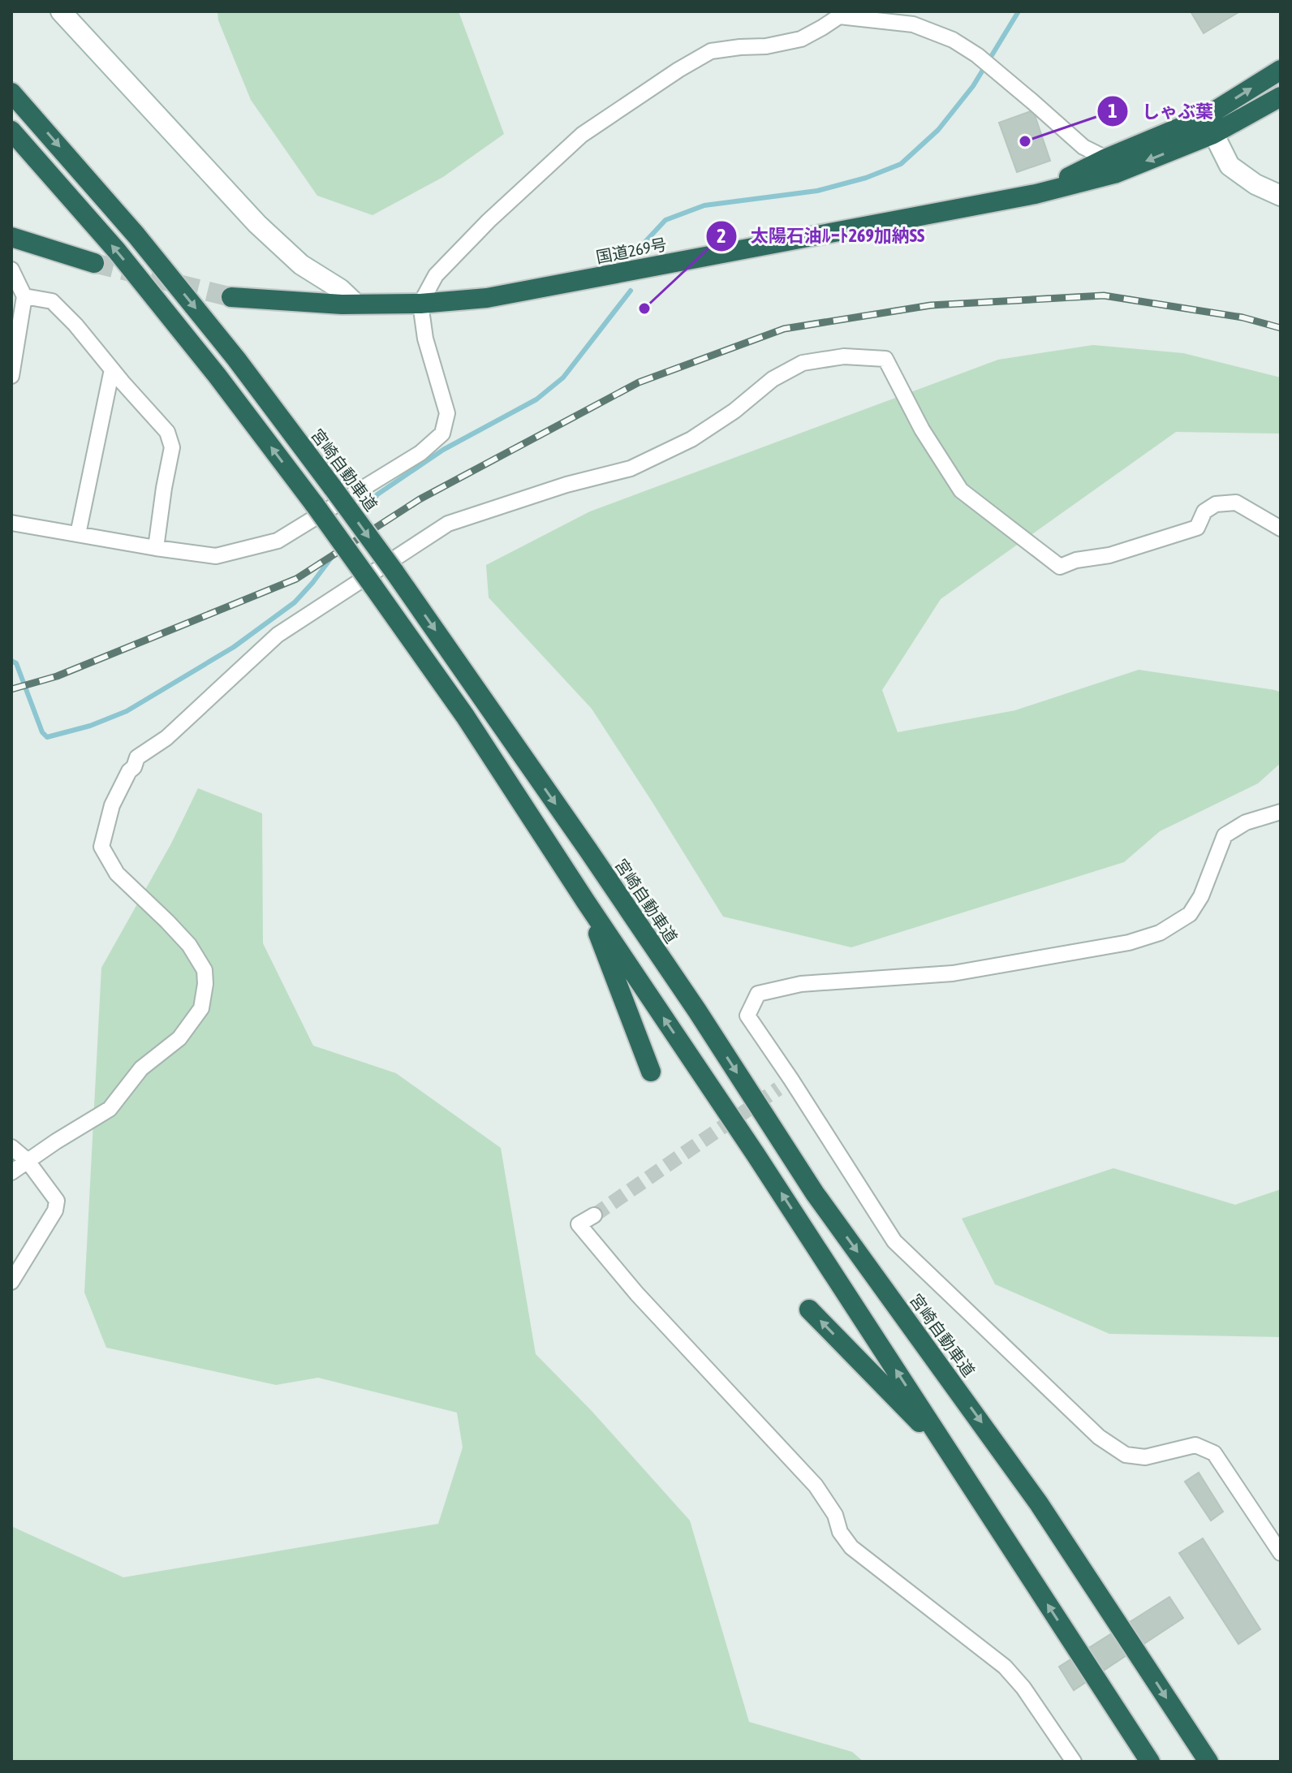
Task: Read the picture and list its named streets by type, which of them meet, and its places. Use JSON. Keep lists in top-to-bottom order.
{
  "streets": {
    "highway": ["国道269号", "宮崎自動車道"]
  },
  "places": ["しゃぶ葉", "太陽石油ﾙｰﾄ269加納SS"]
}
